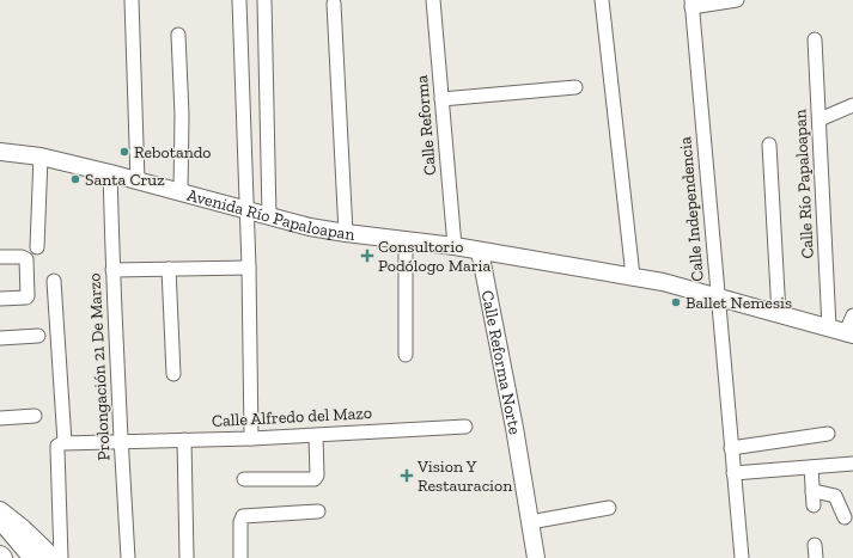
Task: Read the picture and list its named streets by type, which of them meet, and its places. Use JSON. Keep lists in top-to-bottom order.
{
  "streets": {
    "main road": ["Avenida Río Papaloapan", "Calle Reforma Norte"],
    "street": [
      "Calle Reforma",
      "Calle Río Papaloapan",
      "Calle Independencia",
      "Prolongación 21 De Marzo",
      "Calle Alfredo del Mazo"
    ]
  },
  "crossings": [
    ["Calle Reforma", "Avenida Río Papaloapan"],
    ["Calle Río Papaloapan", "Avenida Río Papaloapan"],
    ["Calle Independencia", "Avenida Río Papaloapan"],
    ["Avenida Río Papaloapan", "Calle Reforma Norte"],
    ["Avenida Río Papaloapan", "Prolongación 21 De Marzo"],
    ["Prolongación 21 De Marzo", "Calle Alfredo del Mazo"]
  ],
  "places": {
    "other": ["Rebotando", "Santa Cruz", "Ballet Nemesis"],
    "health": ["Consultorio Podólogo Maria", "Vision Y Restauracion"]
  }
}
